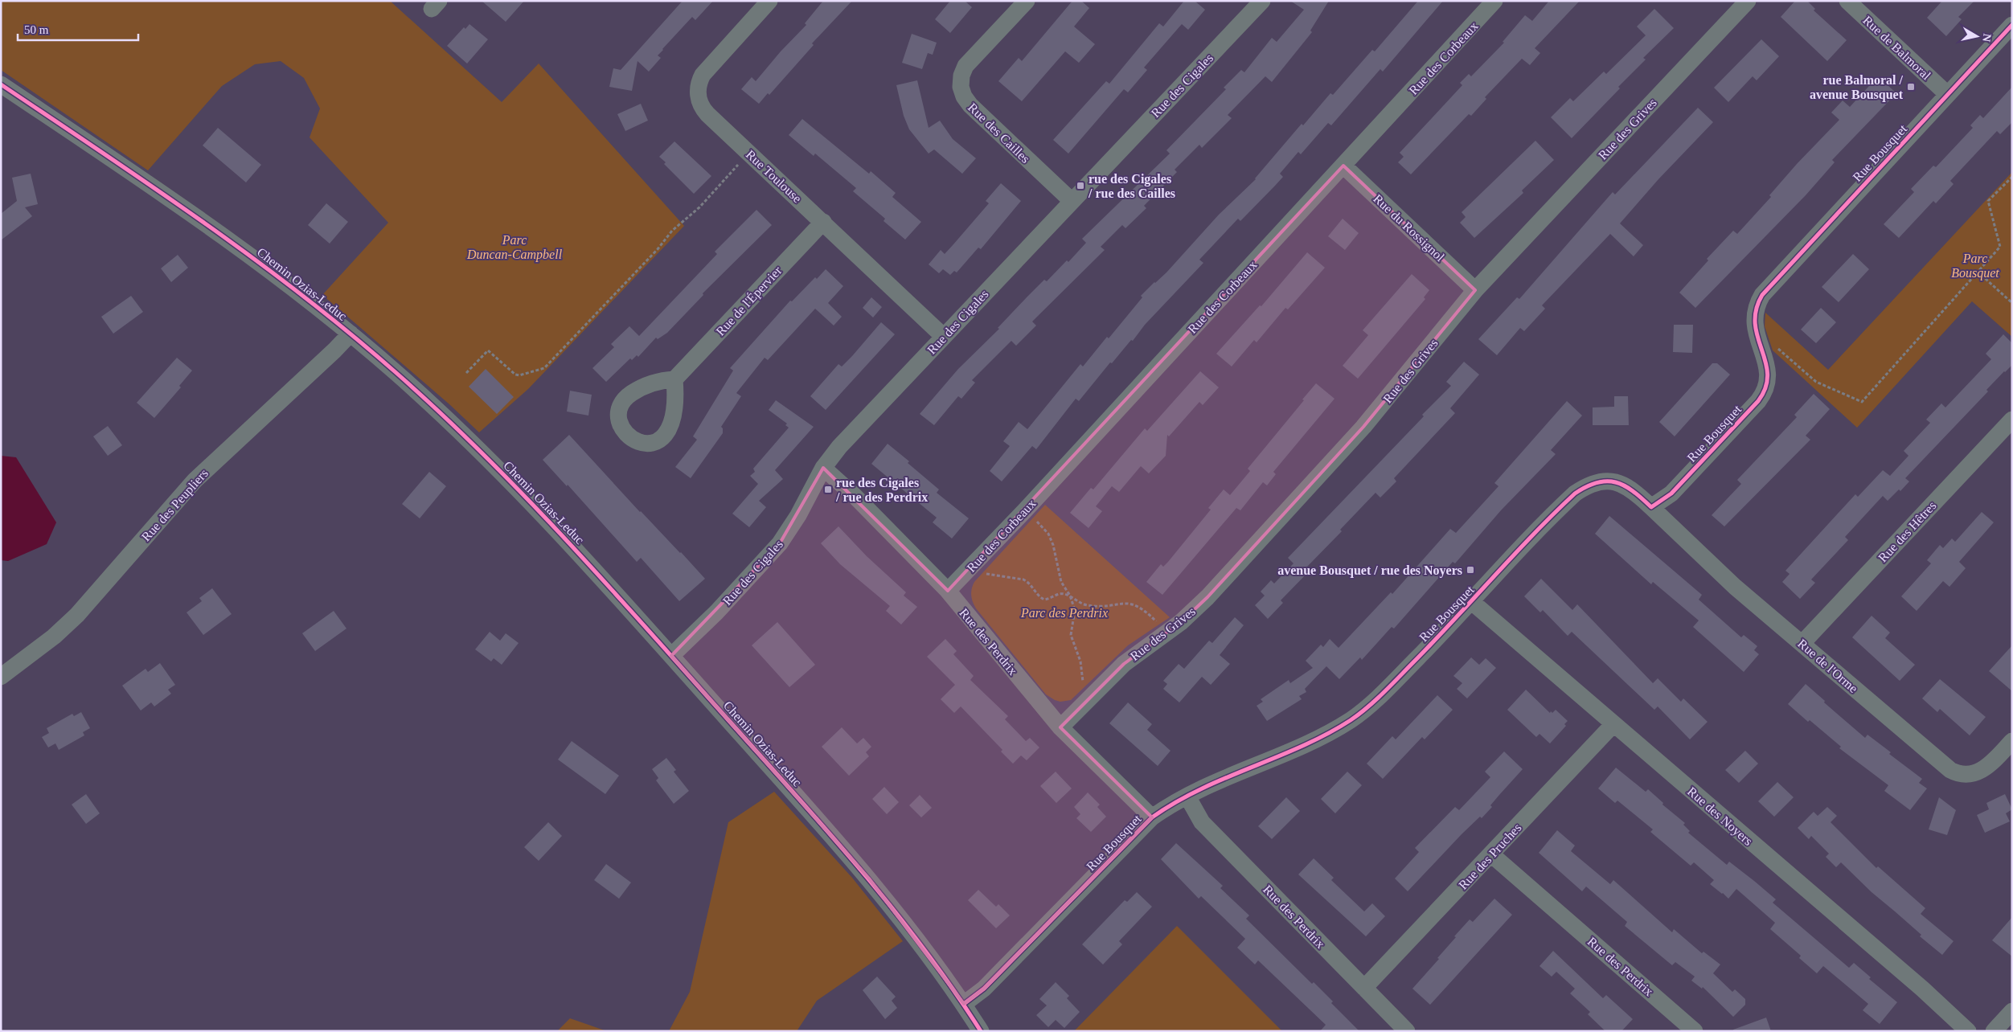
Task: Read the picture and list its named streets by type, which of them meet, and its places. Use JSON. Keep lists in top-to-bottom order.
{
  "streets": {
    "street": [
      "Rue de Balmoral",
      "Rue des Corbeaux",
      "Rue des Cigales",
      "Rue des Grives",
      "Rue des Cailles",
      "Rue Bousquet",
      "Rue Toulouse",
      "Rue du Rossignol",
      "Chemin Ozias-Leduc",
      "Rue de l'Épervier",
      "Rue des Peupliers",
      "Rue des Hêtres",
      "Rue des Perdrix",
      "Rue de l'Orme",
      "Rue des Noyers",
      "Rue des Pruches"
    ]
  },
  "crossings": [
    ["Rue de Balmoral", "Rue Bousquet"],
    ["Rue des Corbeaux", "Rue du Rossignol"],
    ["Rue des Corbeaux", "Rue des Perdrix"],
    ["Rue des Cigales", "Rue des Cailles"],
    ["Rue des Cigales", "Rue Toulouse"],
    ["Rue des Cigales", "Chemin Ozias-Leduc"],
    ["Rue des Cigales", "Rue des Perdrix"],
    ["Rue des Grives", "Rue du Rossignol"],
    ["Rue des Grives", "Rue des Perdrix"],
    ["Rue Bousquet", "Chemin Ozias-Leduc"],
    ["Rue Bousquet", "Rue des Perdrix"],
    ["Rue Bousquet", "Rue de l'Orme"],
    ["Rue Bousquet", "Rue des Noyers"],
    ["Rue Toulouse", "Rue de l'Épervier"],
    ["Chemin Ozias-Leduc", "Rue des Peupliers"],
    ["Rue des Hêtres", "Rue de l'Orme"],
    ["Rue des Perdrix", "Rue des Pruches"],
    ["Rue des Noyers", "Rue des Pruches"]
  ],
  "parks": ["Parc Duncan-Campbell", "Parc Bousquet", "Parc des Perdrix"],
  "places": {
    "transit": [
      "rue Balmoral / avenue Bousquet",
      "rue des Cigales / rue des Cailles",
      "rue des Cigales / rue des Perdrix",
      "avenue Bousquet / rue des Noyers"
    ]
  },
  "scale_bar": "50 m",
  "north": "right"
}
